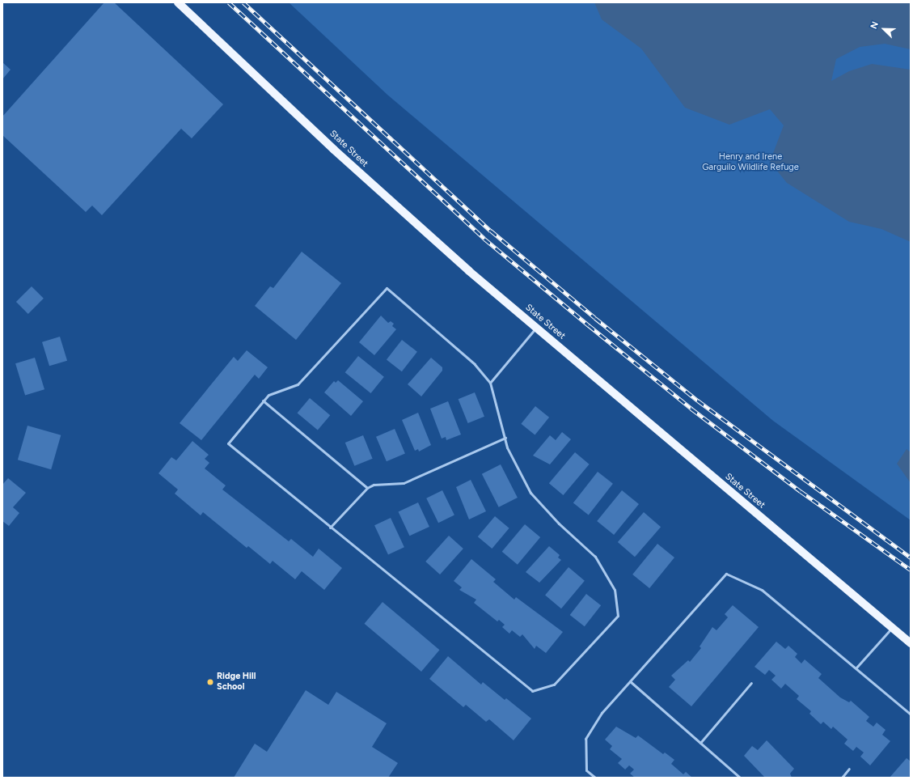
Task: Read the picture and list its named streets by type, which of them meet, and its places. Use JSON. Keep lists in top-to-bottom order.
{
  "streets": {
    "main road": ["State Street"]
  },
  "parks": ["Henry and Irene Garguilo Wildlife Refuge"],
  "places": ["Ridge Hill School"],
  "north": "top left"
}
